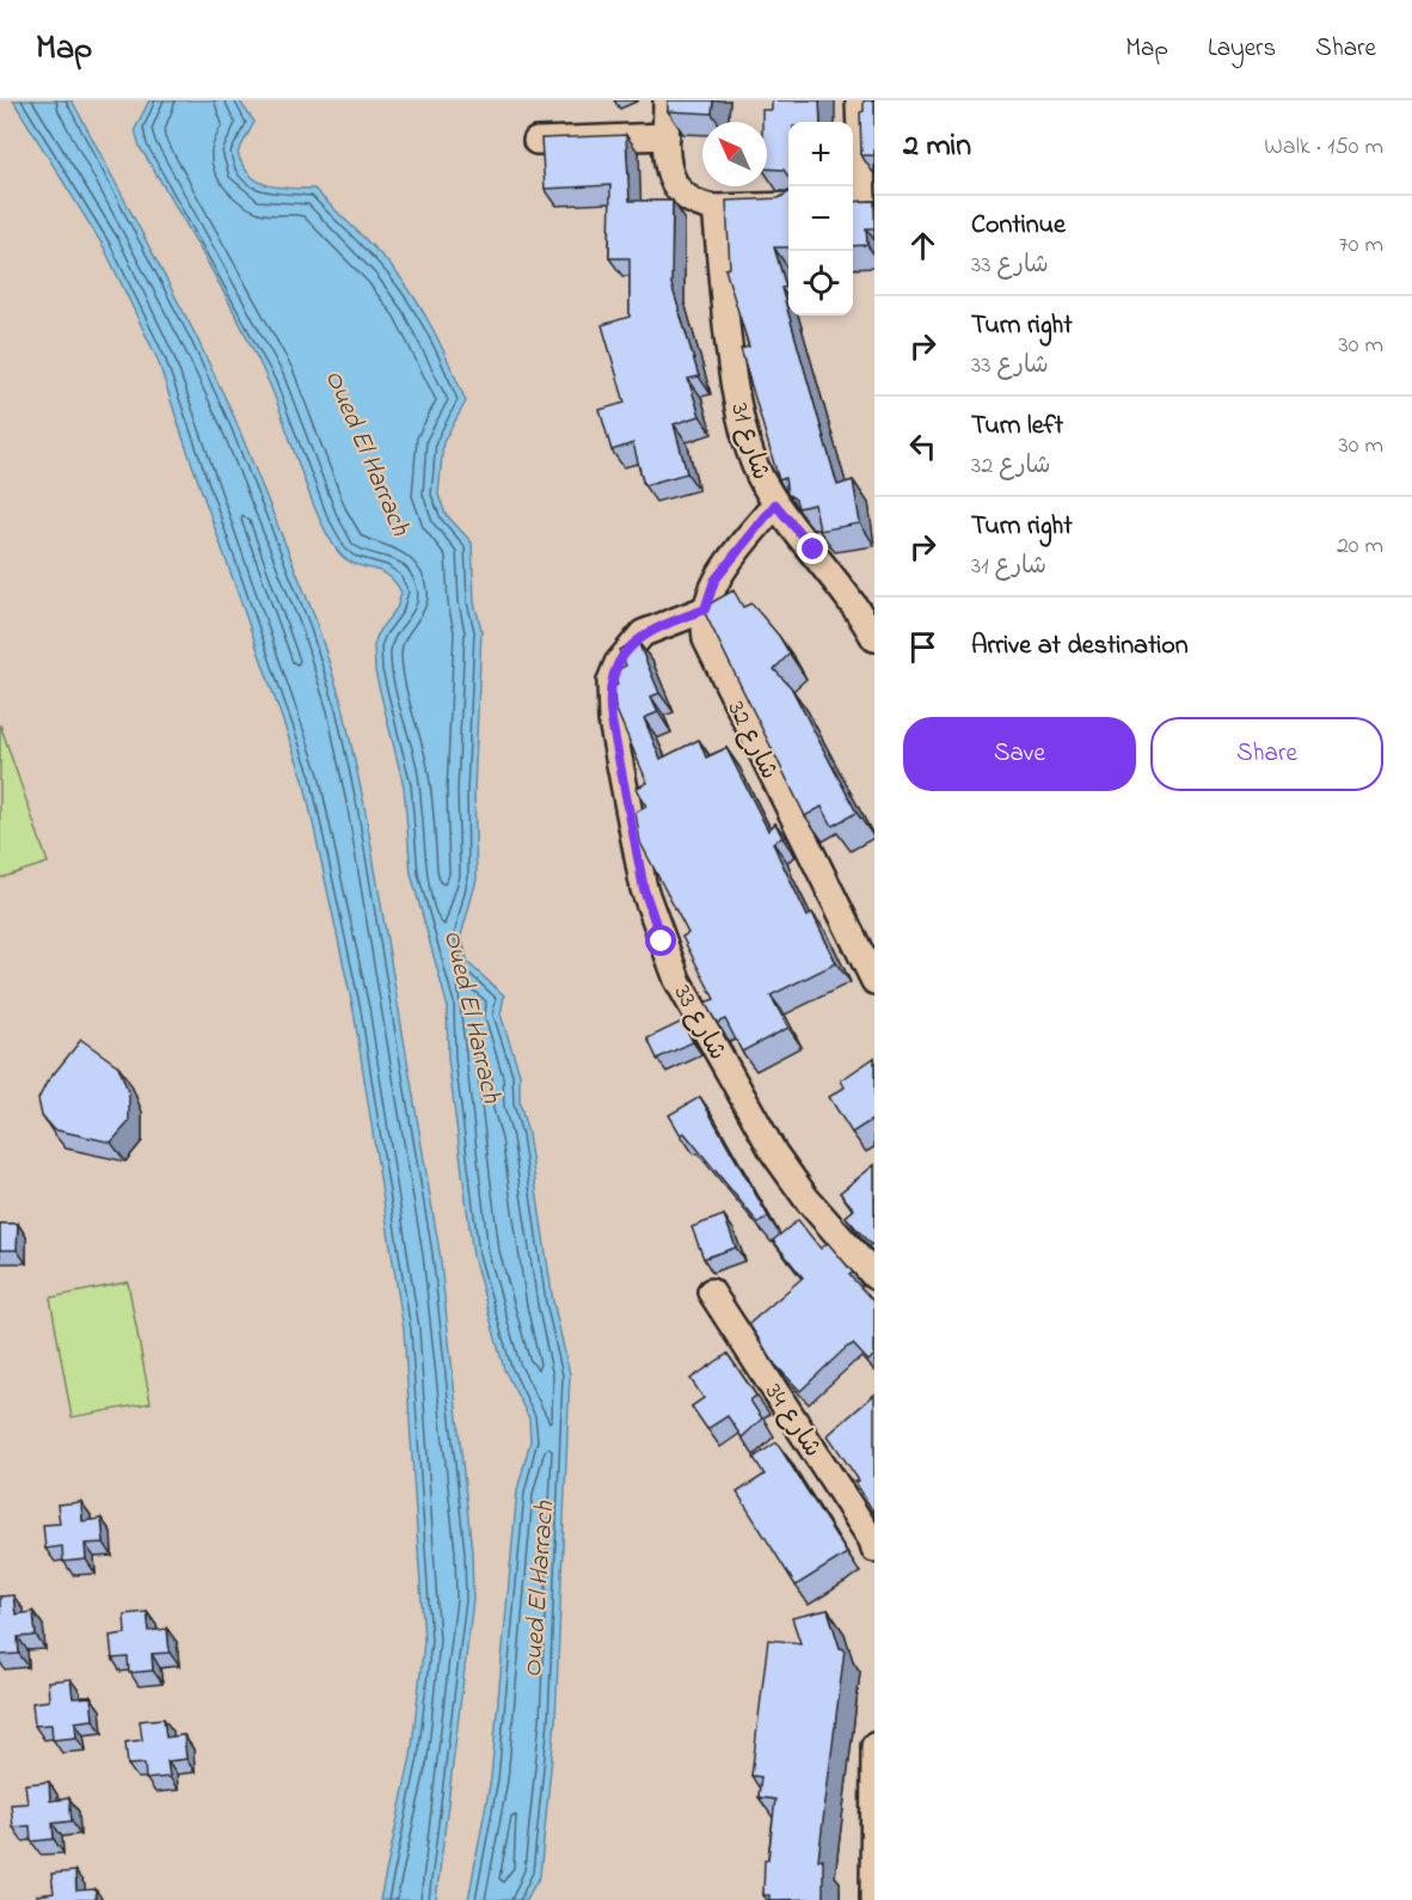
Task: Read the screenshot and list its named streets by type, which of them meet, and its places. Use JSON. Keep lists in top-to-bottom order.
{
  "streets": {
    "street": [
      "شارع 31",
      "شارع 32",
      "شارع 33",
      "شارع 34"
    ]
  },
  "crossings": [
    ["شارع 31", "شارع 32"],
    ["شارع 32", "شارع 33"]
  ],
  "water": ["Oued El Harrach"],
  "north": "top left",
  "page": {
    "header": "Map",
    "nav": ["Map", "Layers", "Share"],
    "heading": ["2 min", "Walk · 150 m"],
    "map_buttons": ["+", "−"],
    "list": [
      ["Continue", "شارع 33", "70 m"],
      ["Turn right", "شارع 33", "30 m"],
      ["Turn left", "شارع 32", "30 m"],
      ["Turn right", "شارع 31", "20 m"],
      "Arrive at destination"
    ],
    "buttons": ["Save", "Share"]
  }
}
